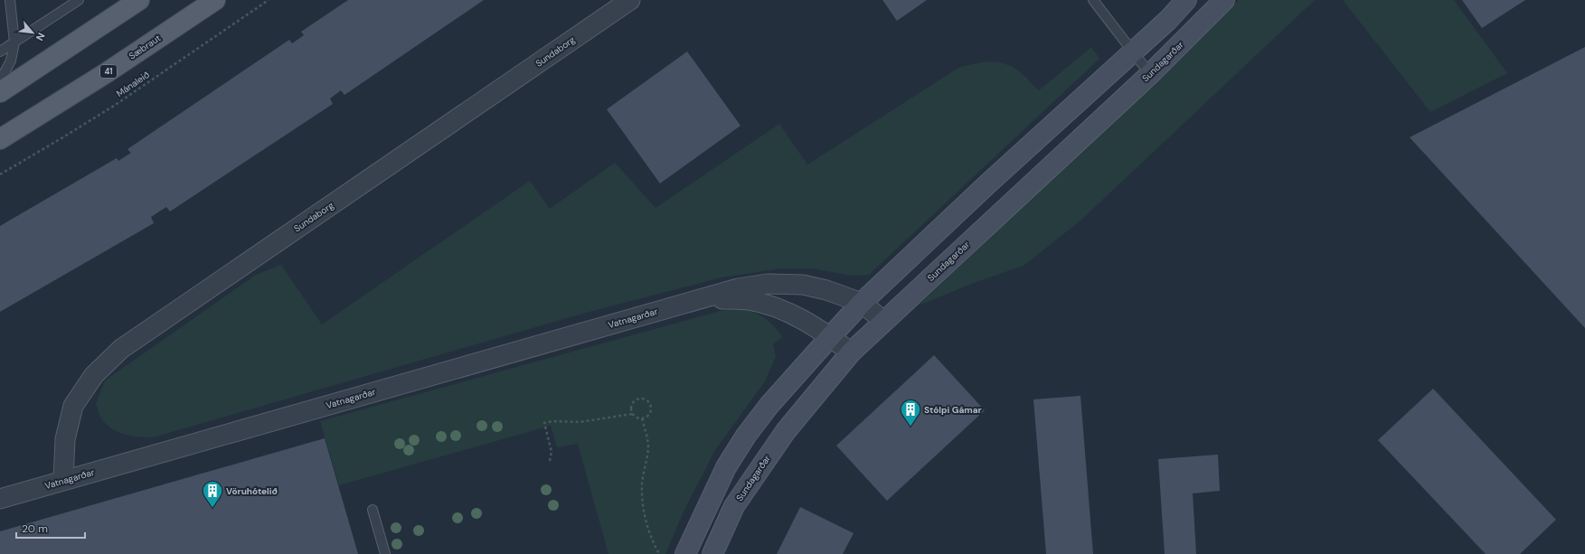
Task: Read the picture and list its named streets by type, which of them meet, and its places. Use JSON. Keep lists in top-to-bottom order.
{
  "streets": {
    "main road": ["Sæbraut", "Sundagarðar", "41"],
    "street": ["Sundaborg", "Vatnagarðar"],
    "path": ["Mánaleið"]
  },
  "crossings": [
    ["Sundaborg", "Vatnagarðar"],
    ["Sundagarðar", "Vatnagarðar"]
  ],
  "places": {
    "building": ["Stólpi Gámar", "Vöruhótelið"]
  },
  "scale_bar": "20 m",
  "north": "bottom right"
}
